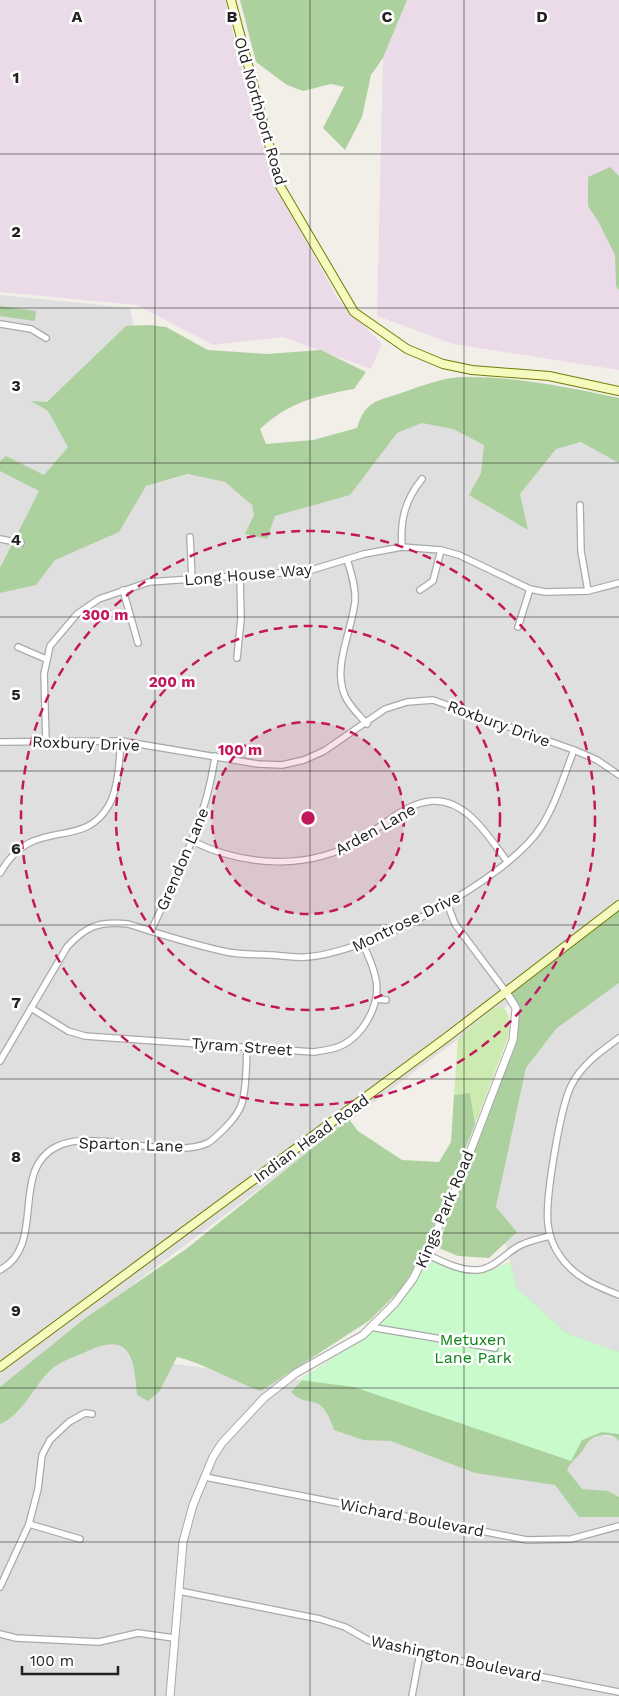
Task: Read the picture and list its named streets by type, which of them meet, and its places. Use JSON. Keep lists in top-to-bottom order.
{
  "streets": {
    "main road": ["Old Northport Road", "Indian Head Road"],
    "street": [
      "Long House Way",
      "Roxbury Drive",
      "Arden Lane",
      "Grendon Lane",
      "Montrose Drive",
      "Tyram Street",
      "Sparton Lane",
      "Kings Park Road",
      "Wichard Boulevard",
      "Washington Boulevard"
    ]
  },
  "crossings": [
    ["Roxbury Drive", "Grendon Lane"],
    ["Roxbury Drive", "Montrose Drive"],
    ["Arden Lane", "Grendon Lane"],
    ["Arden Lane", "Montrose Drive"],
    ["Grendon Lane", "Montrose Drive"],
    ["Montrose Drive", "Tyram Street"],
    ["Tyram Street", "Sparton Lane"],
    ["Indian Head Road", "Kings Park Road"],
    ["Kings Park Road", "Wichard Boulevard"],
    ["Kings Park Road", "Washington Boulevard"]
  ],
  "parks": ["Metuxen Lane Park"],
  "scale_bar": "100 m",
  "grid": {
    "columns": [
      "A",
      "B",
      "C",
      "D"
    ],
    "rows": [
      "1",
      "2",
      "3",
      "4",
      "5",
      "6",
      "7",
      "8",
      "9"
    ]
  },
  "rings": ["300 m", "200 m", "100 m"]
}
